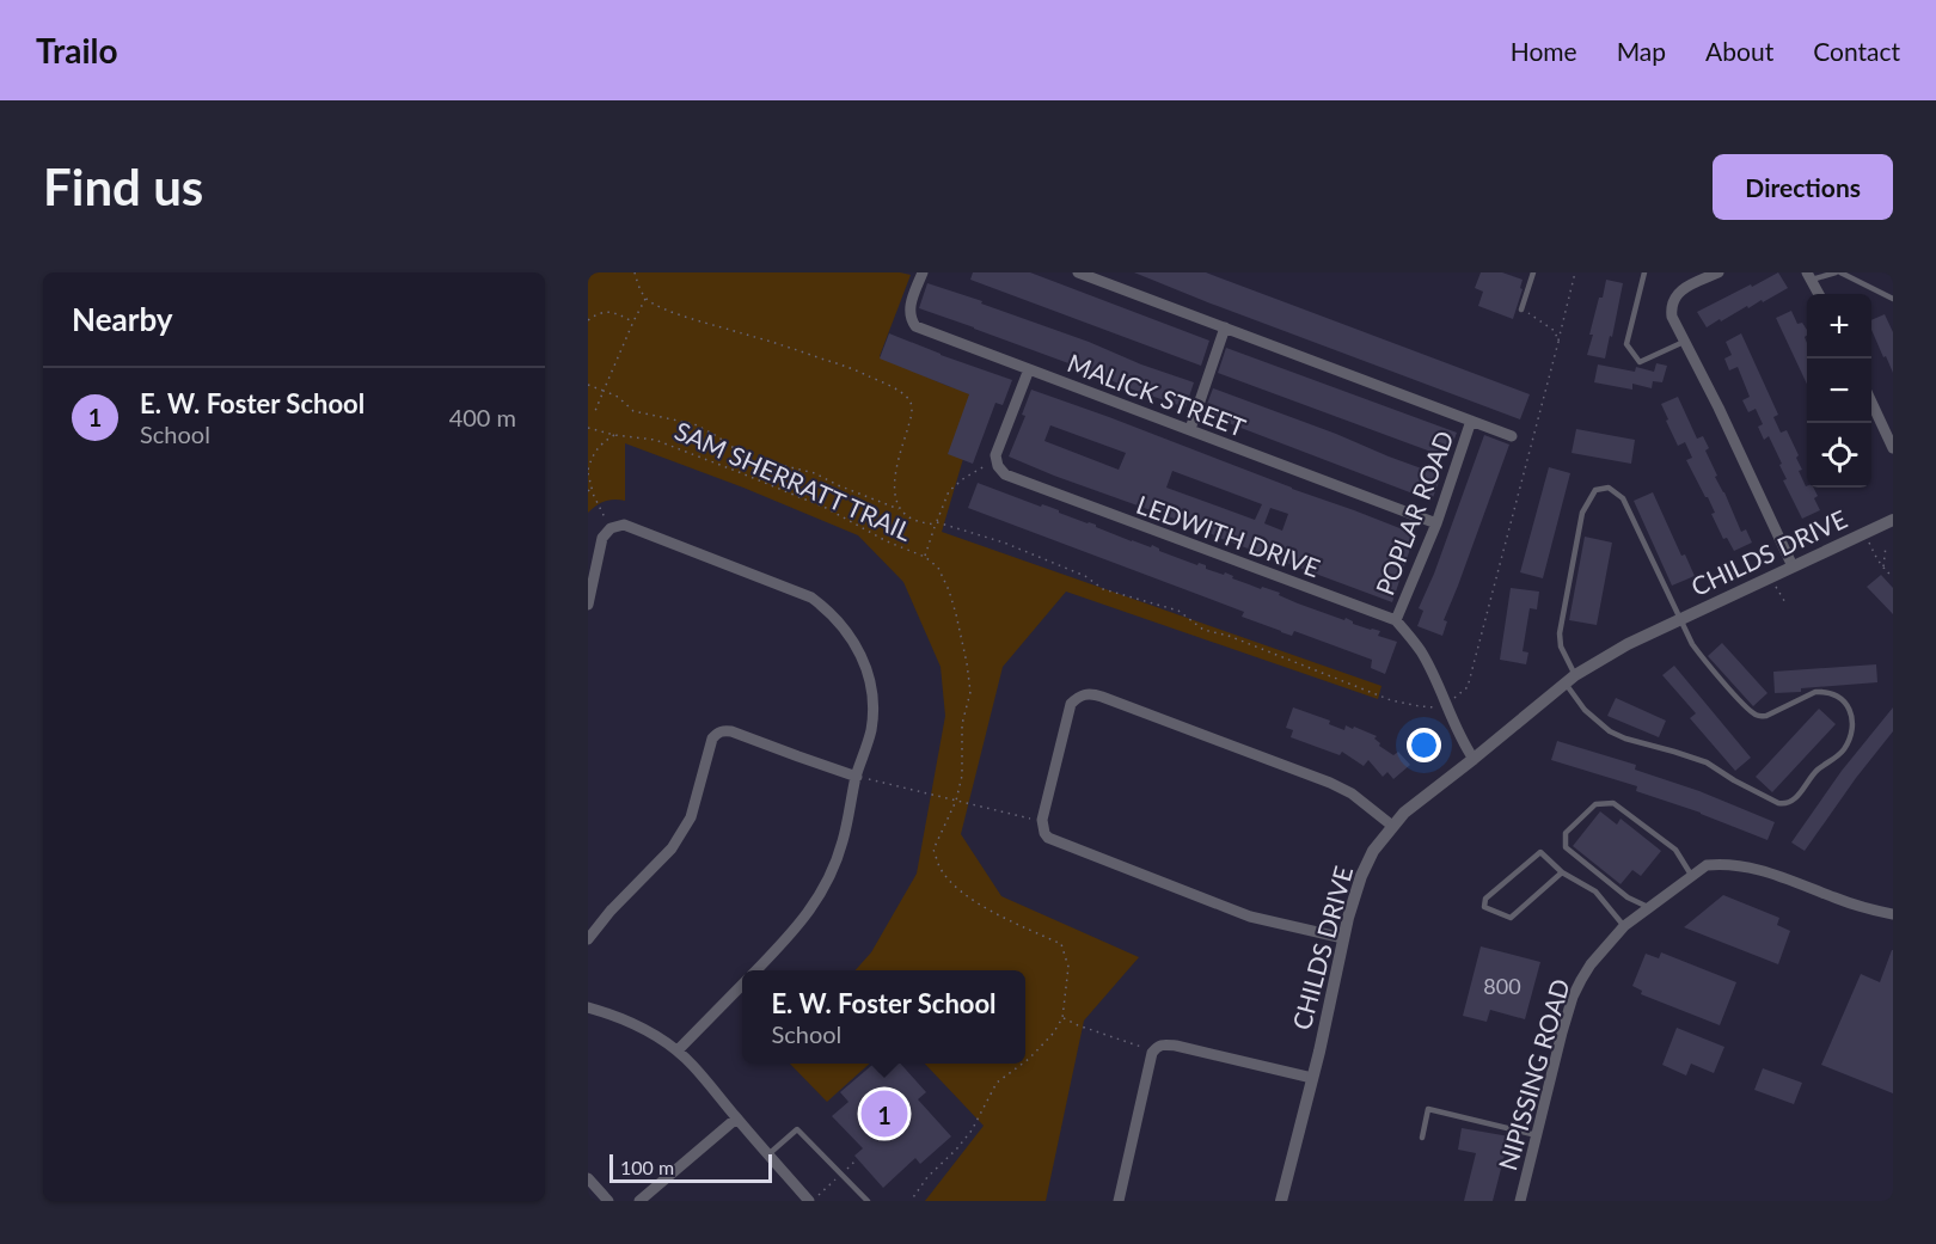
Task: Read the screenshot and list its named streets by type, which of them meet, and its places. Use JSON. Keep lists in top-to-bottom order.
{
  "streets": {
    "street": [
      "MALICK STREET",
      "POPLAR ROAD",
      "LEDWITH DRIVE",
      "CHILDS DRIVE",
      "NIPISSING ROAD"
    ],
    "path": ["SAM SHERRATT TRAIL"]
  },
  "crossings": [
    ["MALICK STREET", "POPLAR ROAD"],
    ["POPLAR ROAD", "LEDWITH DRIVE"]
  ],
  "house_numbers": ["800"],
  "scale_bar": "100 m",
  "page": {
    "header": "Trailo",
    "nav": [
      "Home",
      "Map",
      "About",
      "Contact"
    ],
    "buttons": "Directions",
    "title": "Find us",
    "heading": "Nearby",
    "map_buttons": ["+", "−"],
    "list": [
      {
        "mark": "1",
        "name": "E. W. Foster School",
        "note": "School",
        "value": "400 m"
      }
    ],
    "popup": ["E. W. Foster School", "School"],
    "pins": "1",
    "scale": "100 m"
  }
}
